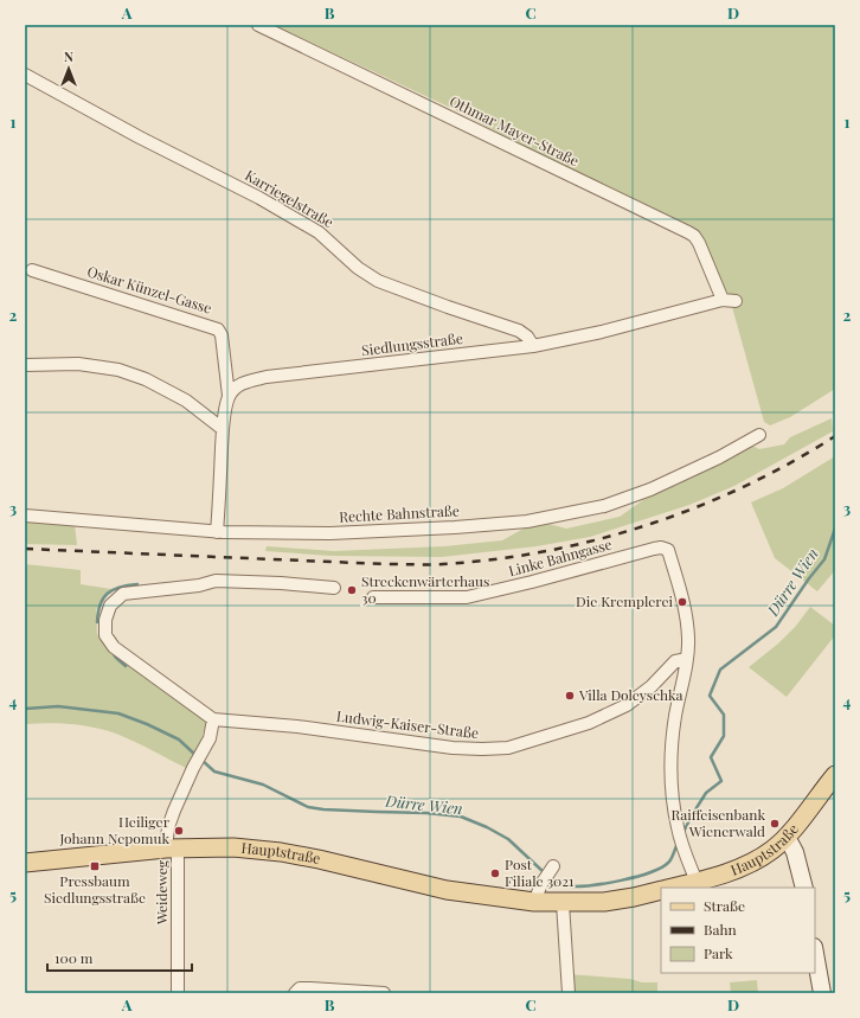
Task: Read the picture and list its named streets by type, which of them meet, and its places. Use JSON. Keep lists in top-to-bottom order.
{
  "streets": {
    "main road": ["Hauptstraße"],
    "street": [
      "Othmar Mayer-Straße",
      "Karriegelstraße",
      "Oskar Künzel-Gasse",
      "Siedlungsstraße",
      "Rechte Bahnstraße",
      "Linke Bahngasse",
      "Ludwig-Kaiser-Straße",
      "Weideweg"
    ]
  },
  "crossings": [
    ["Othmar Mayer-Straße", "Siedlungsstraße"],
    ["Karriegelstraße", "Siedlungsstraße"],
    ["Oskar Künzel-Gasse", "Siedlungsstraße"],
    ["Linke Bahngasse", "Ludwig-Kaiser-Straße"],
    ["Hauptstraße", "Weideweg"]
  ],
  "water": ["Dürre Wien"],
  "places": {
    "other": [
      "Streckenwärterhaus 30",
      "Die Kremplerei",
      "Villa Doleyschka",
      "Raiffeisenbank Wienerwald",
      "Heiliger Johann Nepomuk",
      "Post Filiale 3021"
    ],
    "transit": ["Pressbaum Siedlungsstraße"]
  },
  "legend": ["Straße", "Bahn", "Park"],
  "scale_bar": "100 m",
  "north": "top",
  "grid": {
    "columns": [
      "A",
      "B",
      "C",
      "D"
    ],
    "rows": [
      "1",
      "2",
      "3",
      "4",
      "5"
    ]
  }
}
